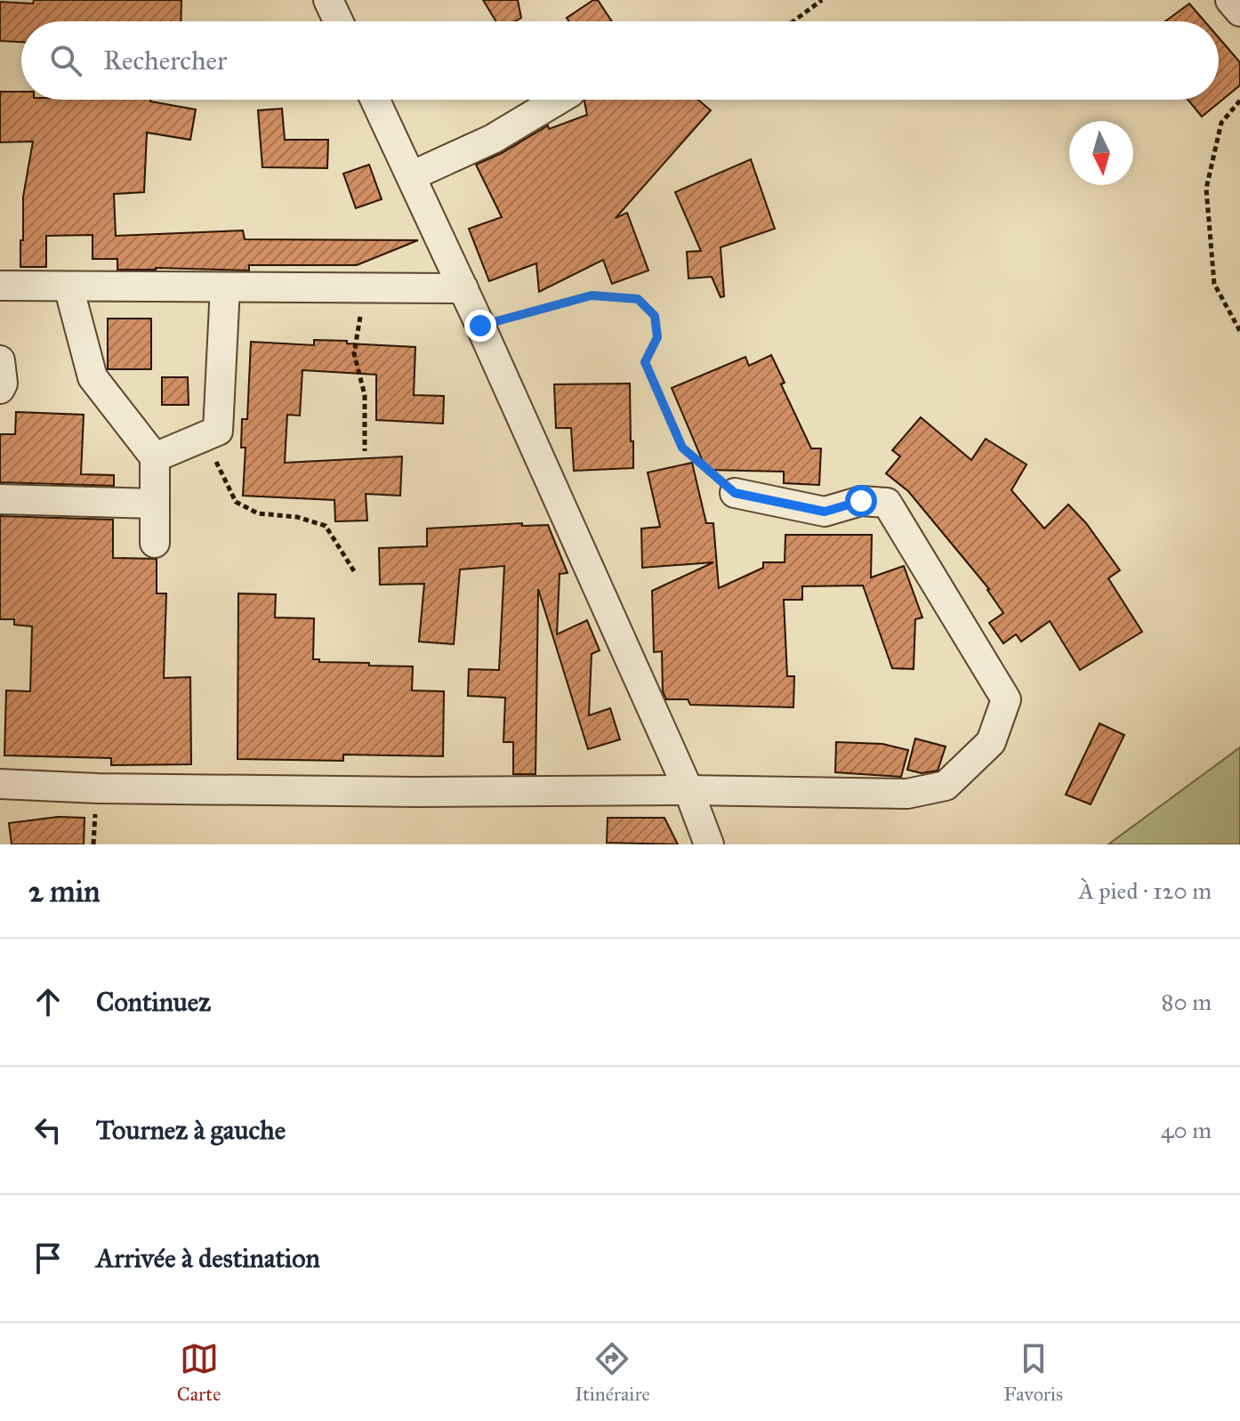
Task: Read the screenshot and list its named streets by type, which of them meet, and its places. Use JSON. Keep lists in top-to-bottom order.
{
  "north": "bottom",
  "page": {
    "search": "Rechercher",
    "heading": ["2 min", "À pied · 120 m"],
    "list": [
      ["Continuez", "80 m"],
      ["Tournez à gauche", "40 m"],
      "Arrivée à destination"
    ],
    "nav": ["Carte", "Itinéraire", "Favoris"]
  }
}
